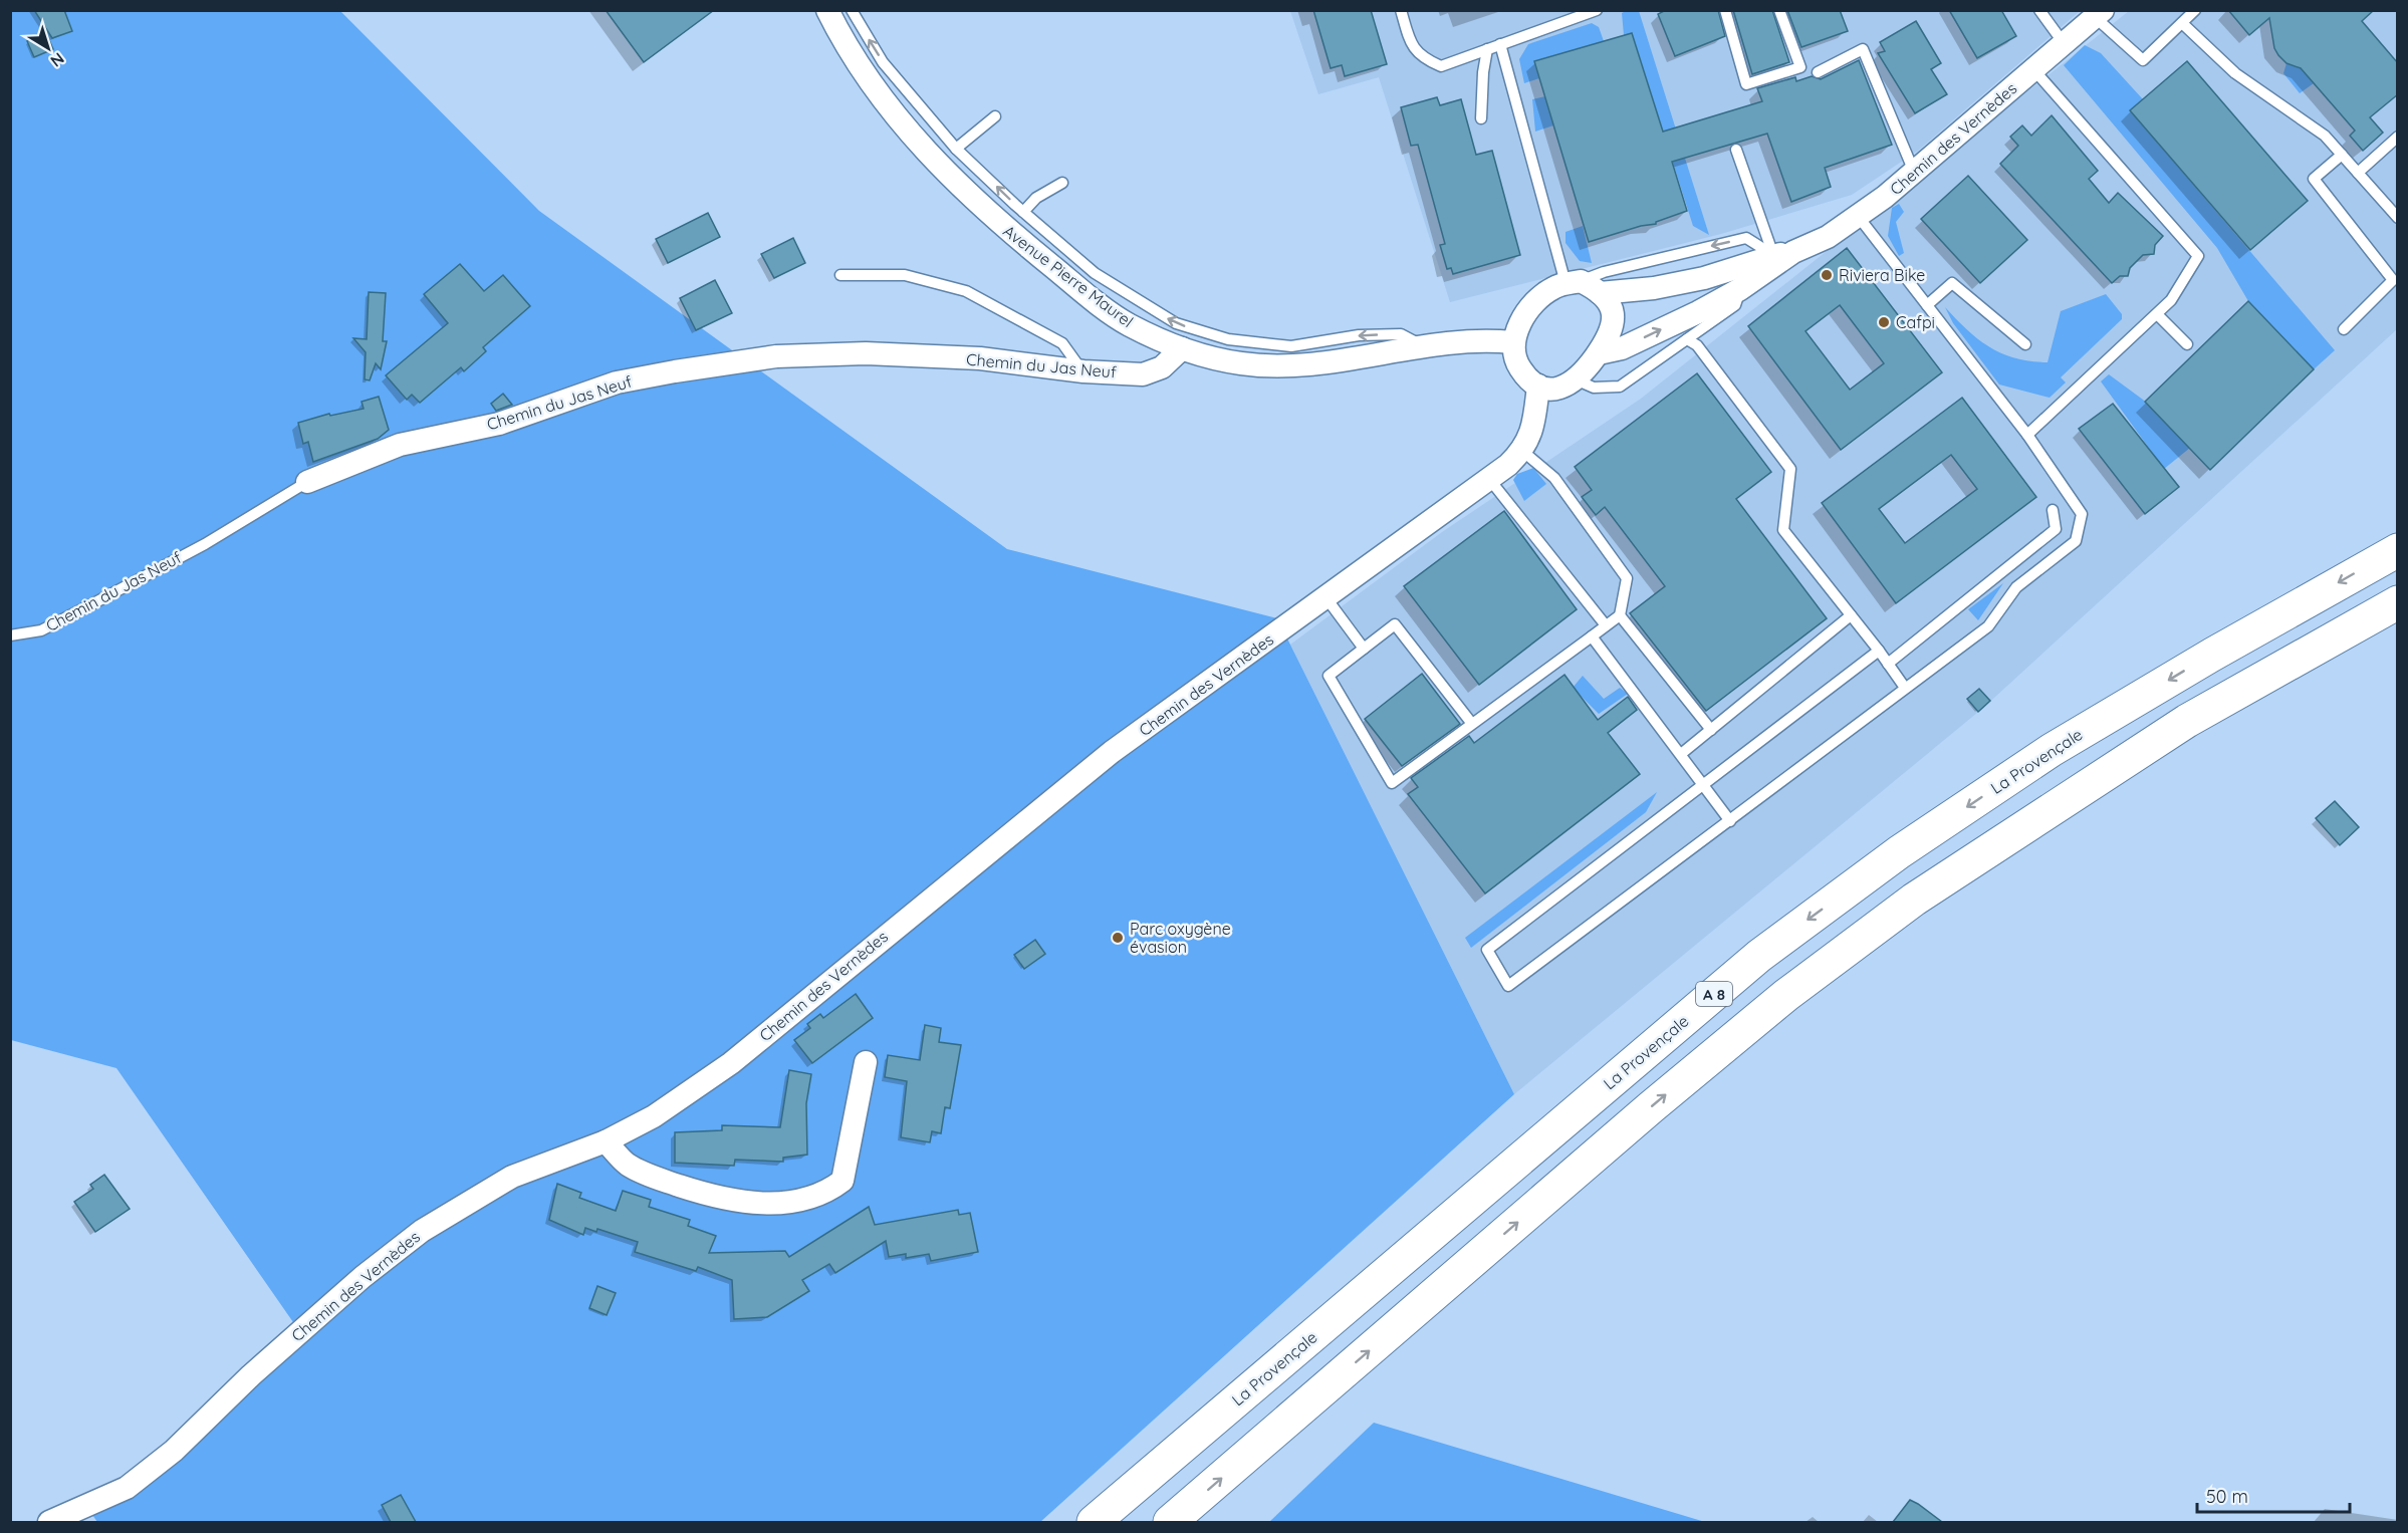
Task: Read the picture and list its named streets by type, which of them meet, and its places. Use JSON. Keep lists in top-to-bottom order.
{
  "streets": {
    "highway": ["La Provençale", "A 8"],
    "street": ["Chemin des Vernèdes", "Avenue Pierre Maurel", "Chemin du Jas Neuf"]
  },
  "crossings": [
    ["Chemin des Vernèdes", "Avenue Pierre Maurel"],
    ["Avenue Pierre Maurel", "Chemin du Jas Neuf"]
  ],
  "places": ["Riviera Bike", "Cafpi", "Parc oxygène évasion"],
  "scale_bar": "50 m",
  "north": "bottom right"
}
